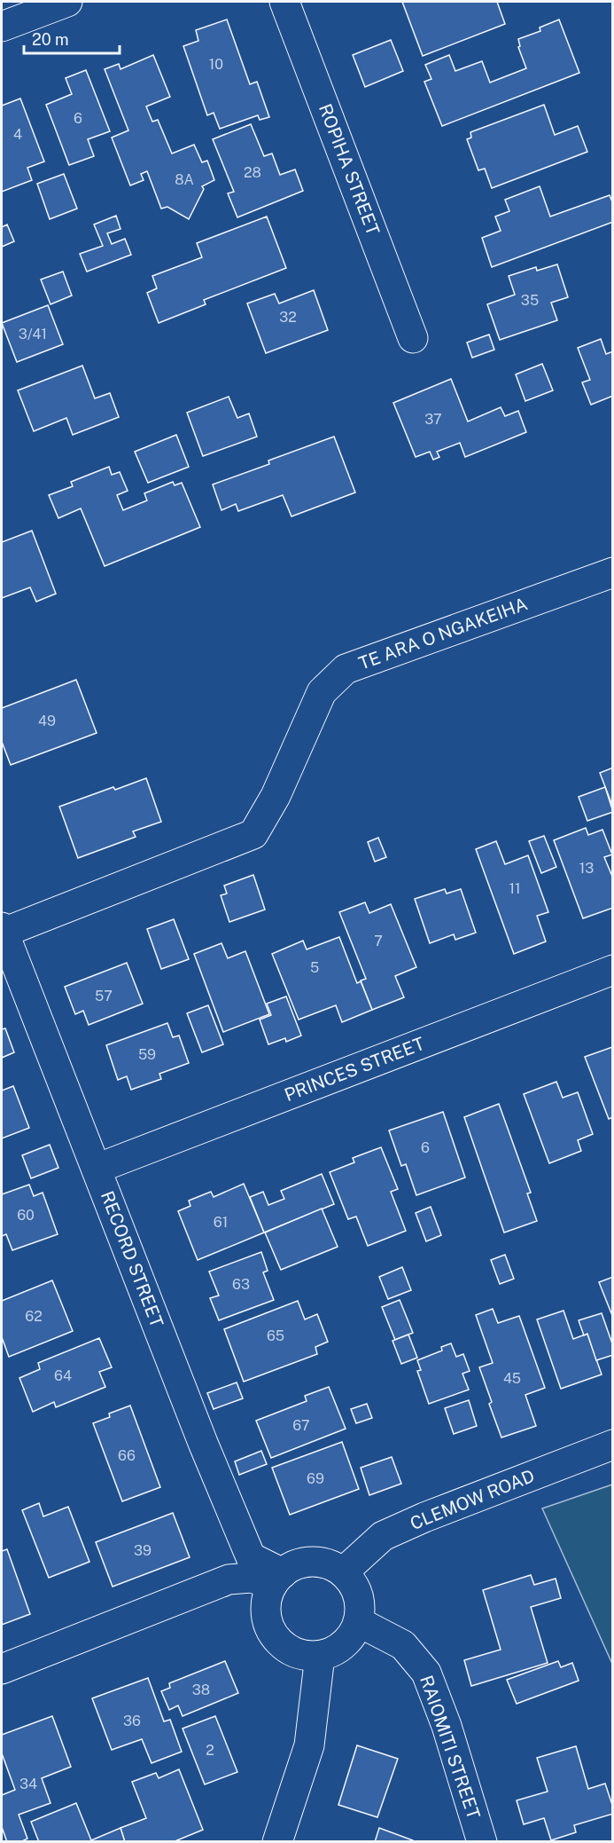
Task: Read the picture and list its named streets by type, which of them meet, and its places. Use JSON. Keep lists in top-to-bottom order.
{
  "streets": {
    "street": [
      "ROPIHA STREET",
      "TE ARA O NGAKEIHA",
      "PRINCES STREET",
      "RECORD STREET",
      "CLEMOW ROAD",
      "RAIOMITI STREET"
    ]
  },
  "crossings": [
    ["TE ARA O NGAKEIHA", "RECORD STREET"],
    ["PRINCES STREET", "RECORD STREET"],
    ["RECORD STREET", "CLEMOW ROAD"],
    ["RECORD STREET", "RAIOMITI STREET"],
    ["CLEMOW ROAD", "RAIOMITI STREET"]
  ],
  "house_numbers": [
    "10",
    "6",
    "4",
    "28",
    "8A",
    "35",
    "32",
    "3/41",
    "37",
    "49",
    "13",
    "11",
    "7",
    "5",
    "57",
    "59",
    "6",
    "60",
    "61",
    "63",
    "62",
    "65",
    "64",
    "45",
    "67",
    "66",
    "69",
    "39",
    "38",
    "36",
    "2",
    "34"
  ],
  "scale_bar": "20 m"
}
